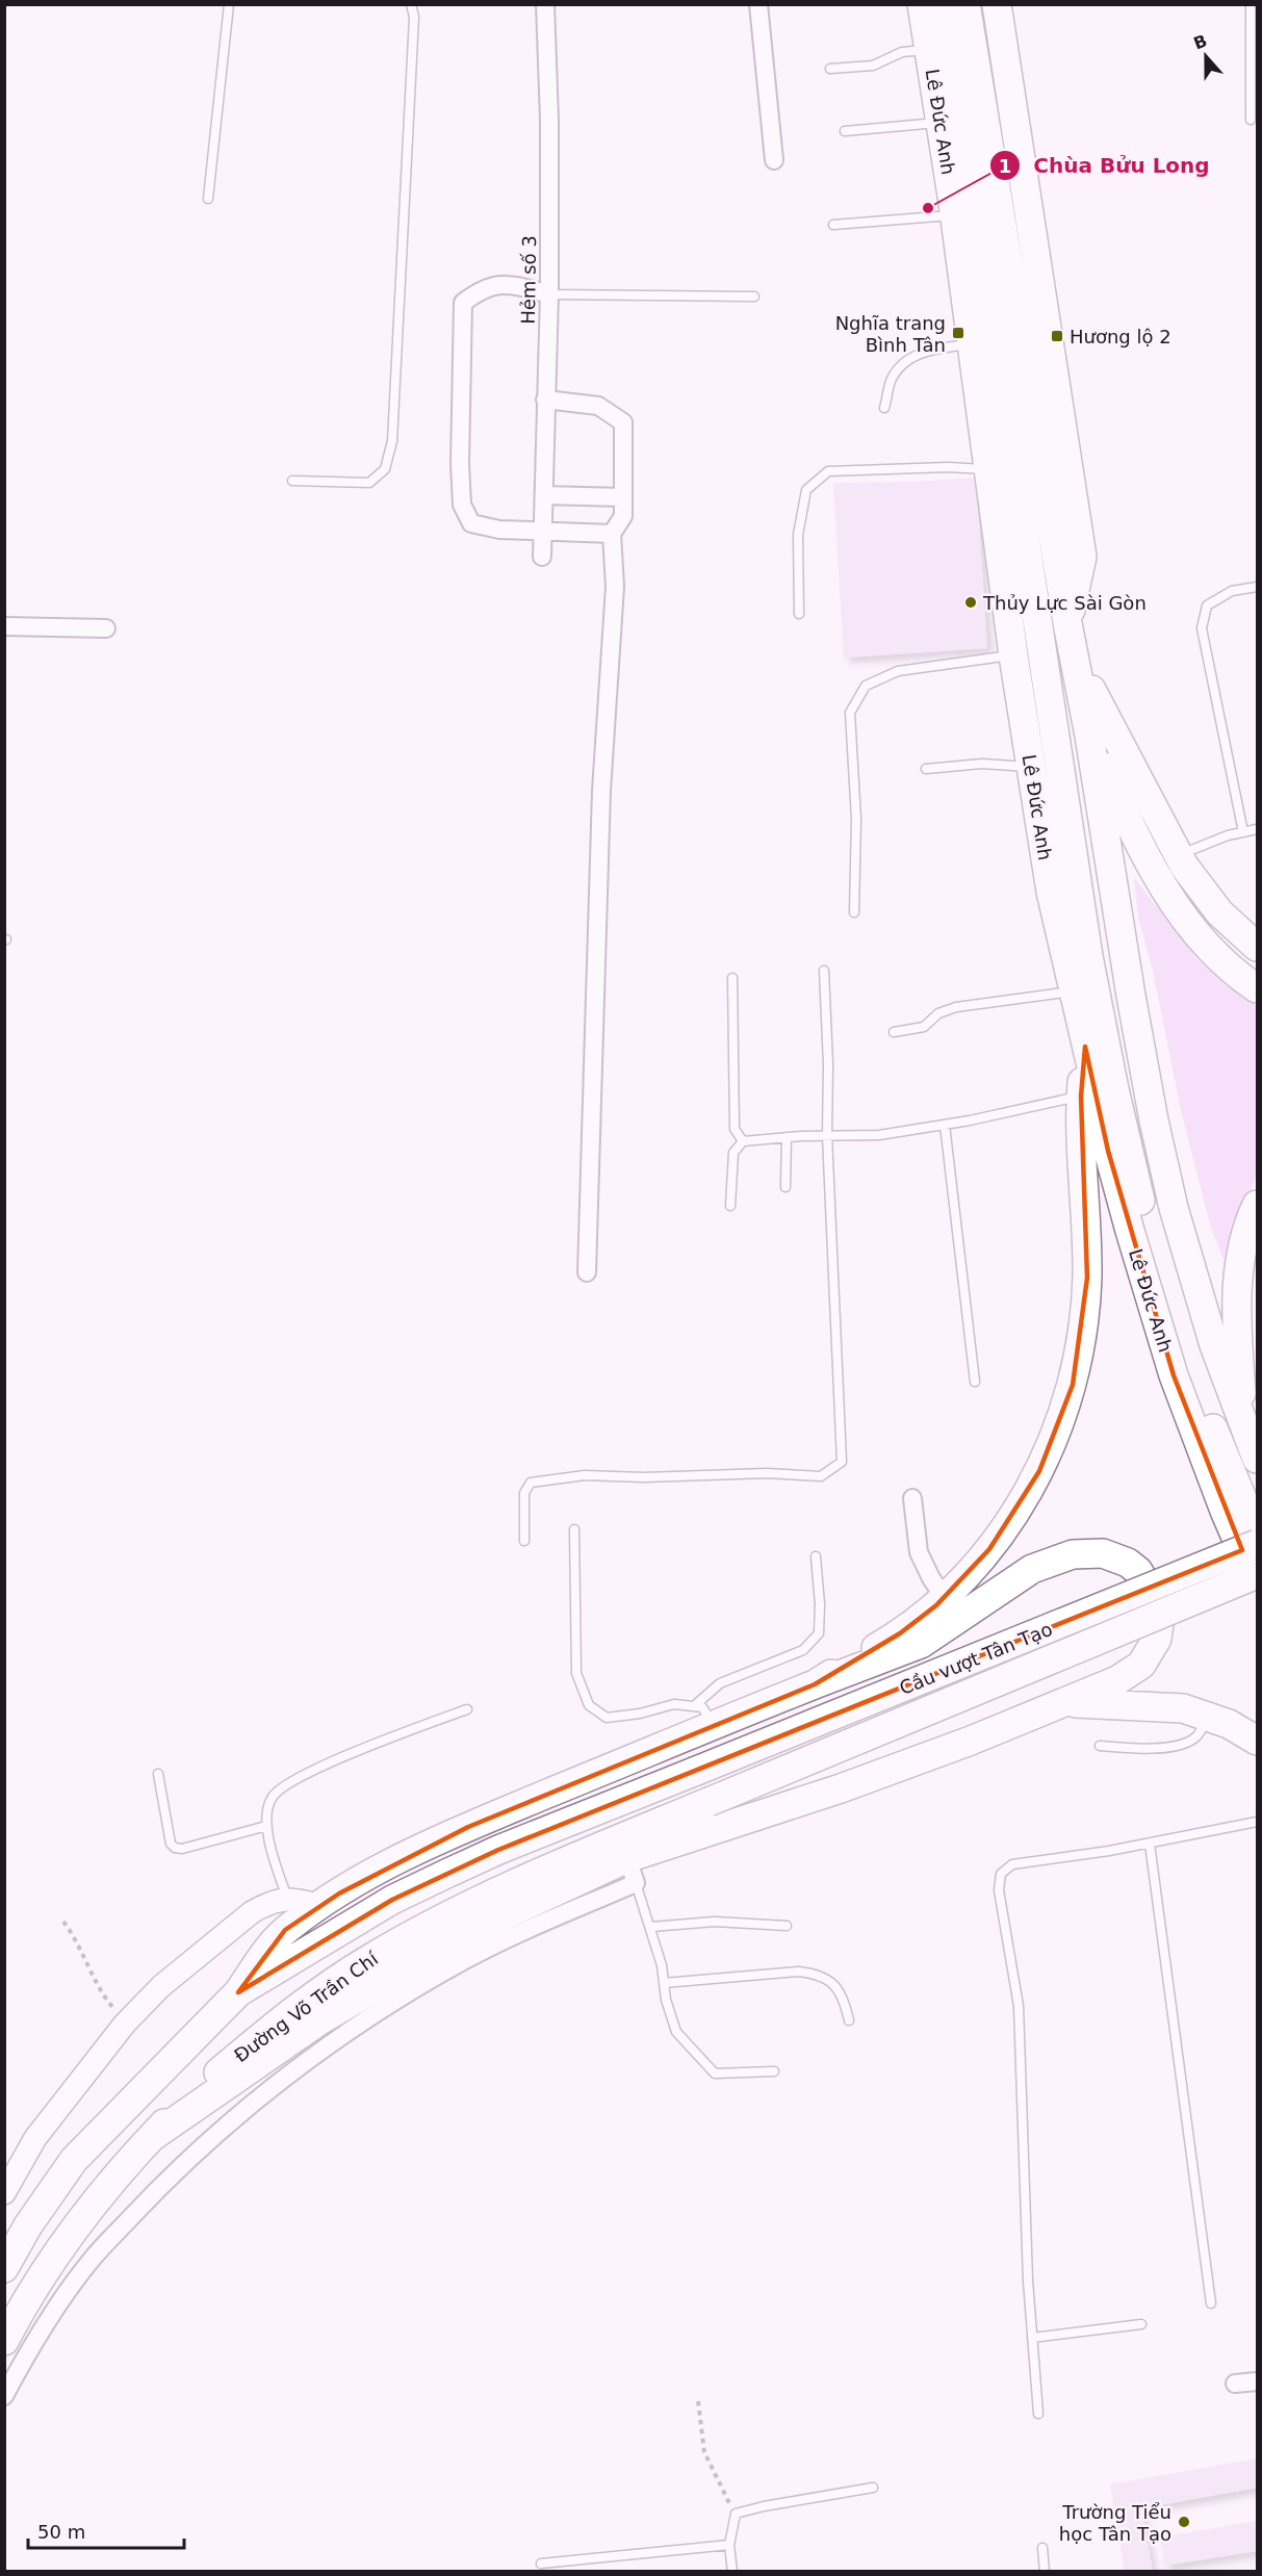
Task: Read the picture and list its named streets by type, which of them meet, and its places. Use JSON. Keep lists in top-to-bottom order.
{
  "streets": {
    "highway": ["Lê Đức Anh", "Cầu vượt Tân Tạo", "Đường Võ Trần Chí"],
    "street": ["Hẻm số 3"]
  },
  "places": {
    "other": ["Chùa Bửu Long", "Thủy Lực Sài Gòn", "Trường Tiểu học Tân Tạo"],
    "transit": ["Nghĩa trang Bình Tân", "Hương lộ 2"]
  },
  "scale_bar": "50 m",
  "north": "top"
}
